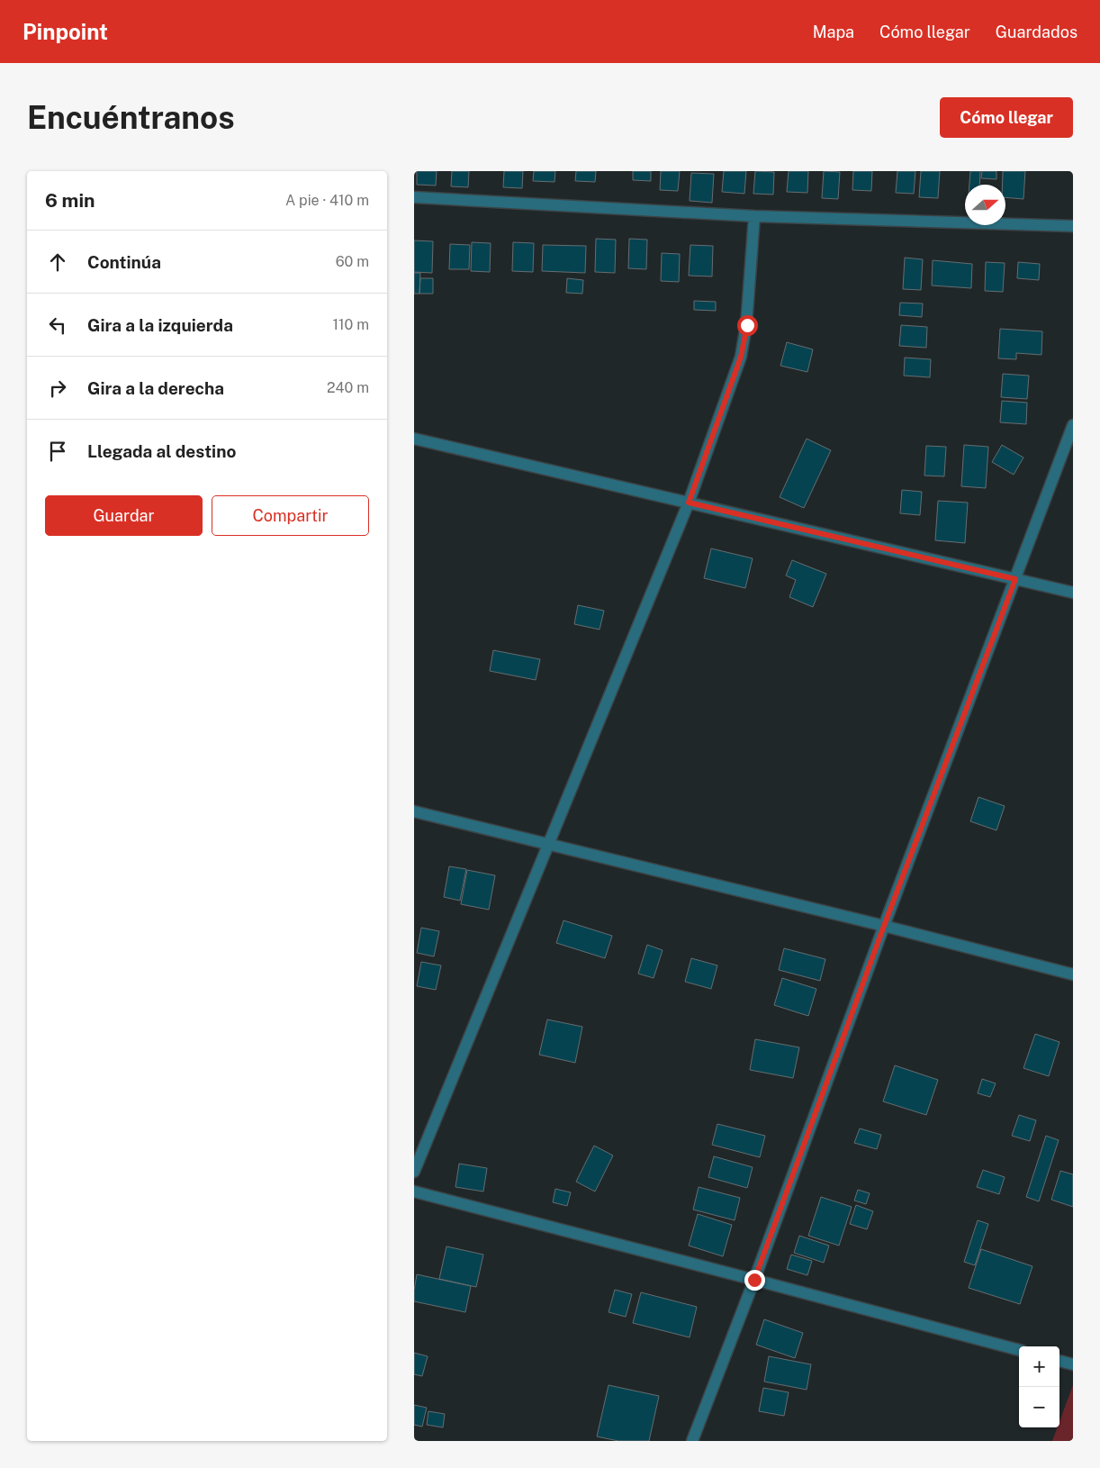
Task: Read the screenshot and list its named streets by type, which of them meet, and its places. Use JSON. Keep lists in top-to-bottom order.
{
  "north": "right",
  "page": {
    "header": "Pinpoint",
    "nav": ["Mapa", "Cómo llegar", "Guardados"],
    "buttons": [
      "Cómo llegar",
      ["Guardar", "Compartir"]
    ],
    "title": "Encuéntranos",
    "heading": ["6 min", "A pie · 410 m"],
    "list": [
      ["Continúa", "60 m"],
      ["Gira a la izquierda", "110 m"],
      ["Gira a la derecha", "240 m"],
      "Llegada al destino"
    ],
    "map_buttons": ["+", "−"]
  }
}
